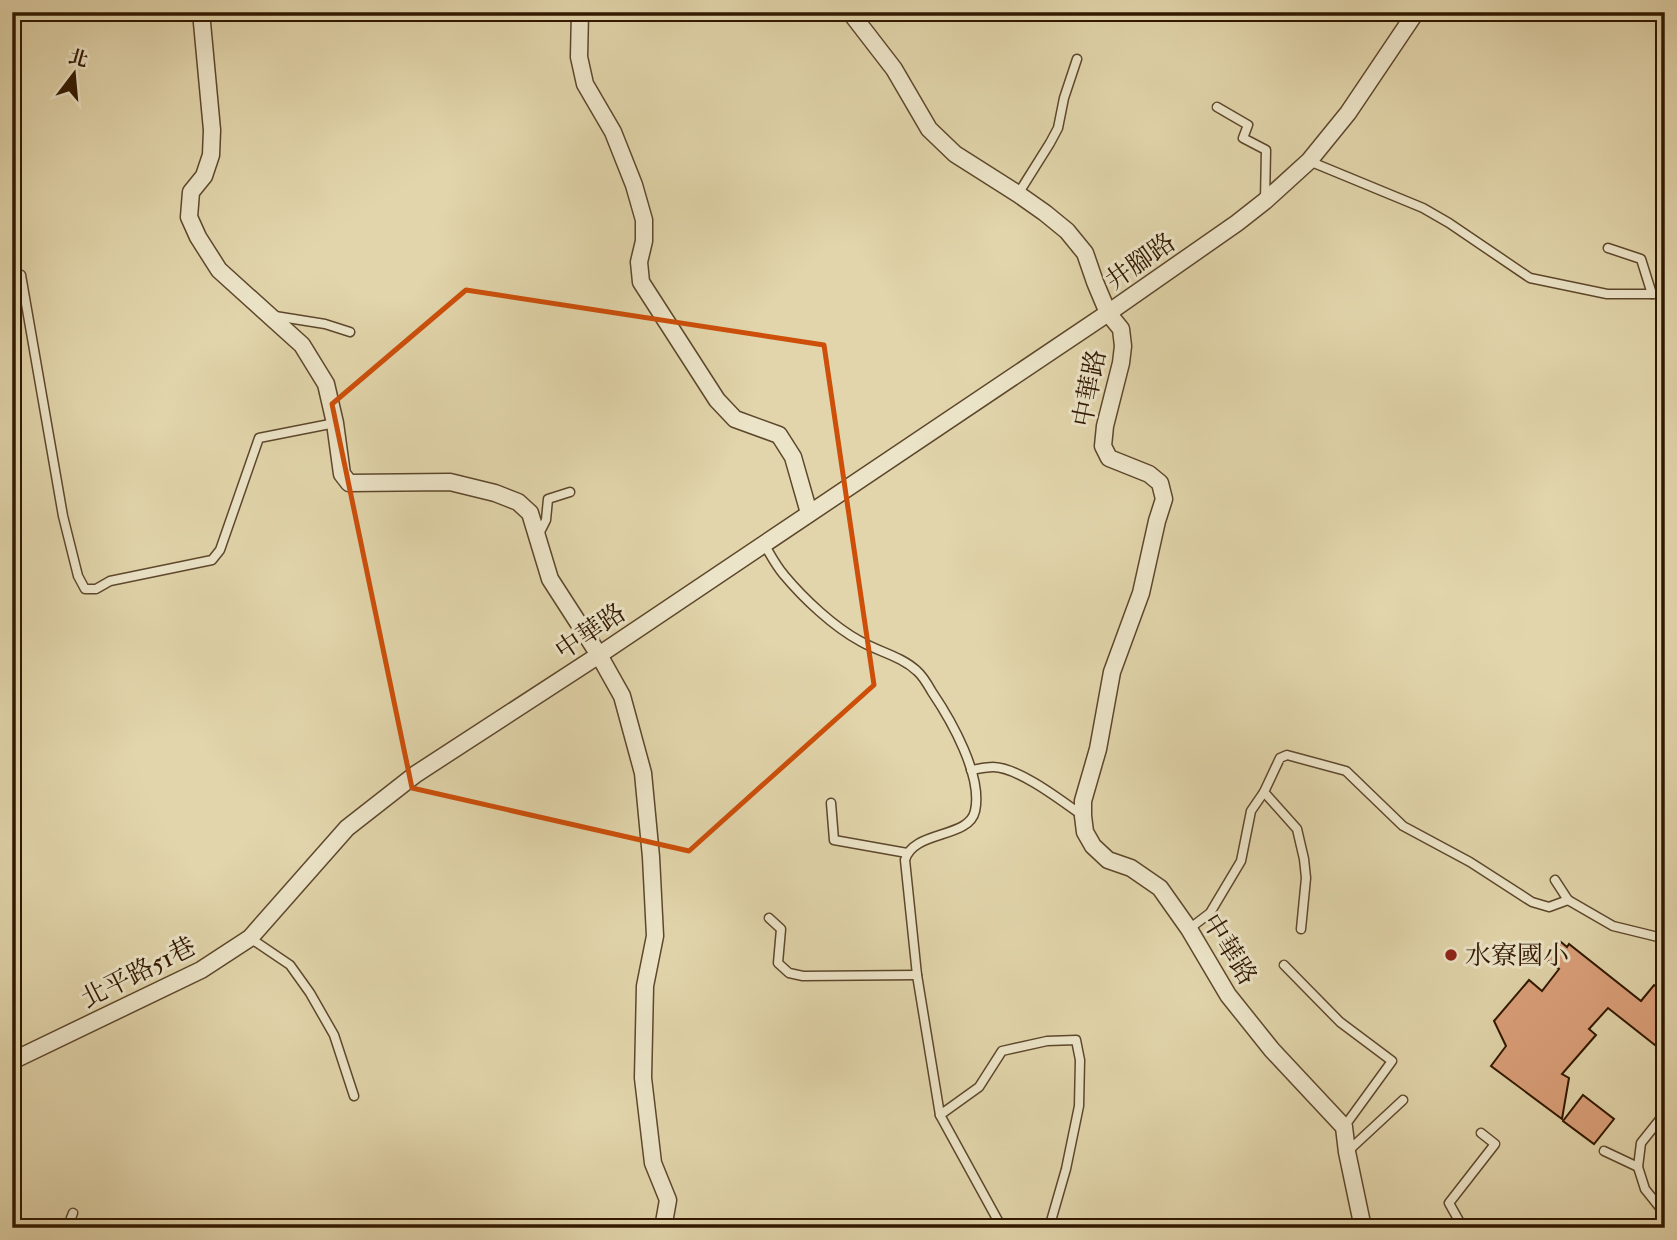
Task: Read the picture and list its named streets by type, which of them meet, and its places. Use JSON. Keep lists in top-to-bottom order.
{
  "streets": {
    "street": ["井腳路", "中華路", "北平路51巷"]
  },
  "crossings": [
    ["井腳路", "中華路"],
    ["中華路", "北平路51巷"]
  ],
  "places": ["水寮國小"],
  "north": "top"
}
